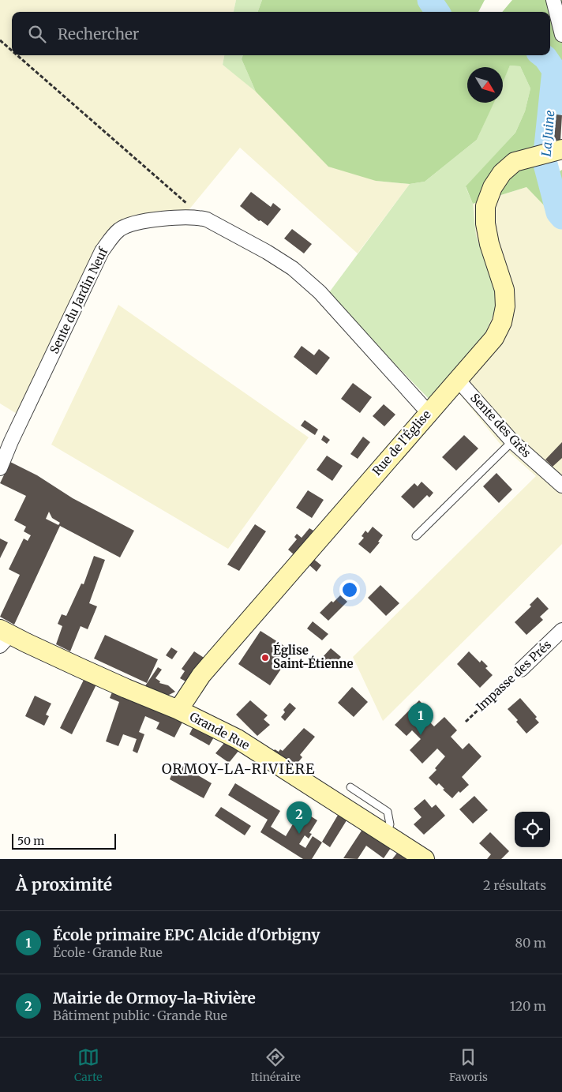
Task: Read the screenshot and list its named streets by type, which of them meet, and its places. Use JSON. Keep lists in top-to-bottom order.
{
  "streets": {
    "street": [
      "Sente du Jardin Neuf",
      "Sente des Grès",
      "Rue de l'Église",
      "Impasse des Prés",
      "Grande Rue"
    ]
  },
  "crossings": [
    ["Sente du Jardin Neuf", "Rue de l'Église"],
    ["Sente des Grès", "Rue de l'Église"],
    ["Rue de l'Église", "Grande Rue"]
  ],
  "districts": ["ORMOY-LA-RIVIÈRE"],
  "water": ["La Juine"],
  "places": ["Église Saint-Étienne"],
  "scale_bar": "50 m",
  "north": "bottom right",
  "page": {
    "search": "Rechercher",
    "pins": ["1", "2"],
    "scale": "50 m",
    "heading": ["À proximité", "2 résultats"],
    "list": [
      {
        "mark": "1",
        "name": "École primaire EPC Alcide d'Orbigny",
        "note": "École · Grande Rue",
        "value": "80 m"
      },
      {
        "mark": "2",
        "name": "Mairie de Ormoy-la-Rivière",
        "note": "Bâtiment public · Grande Rue",
        "value": "120 m"
      }
    ],
    "nav": ["Carte", "Itinéraire", "Favoris"]
  }
}
